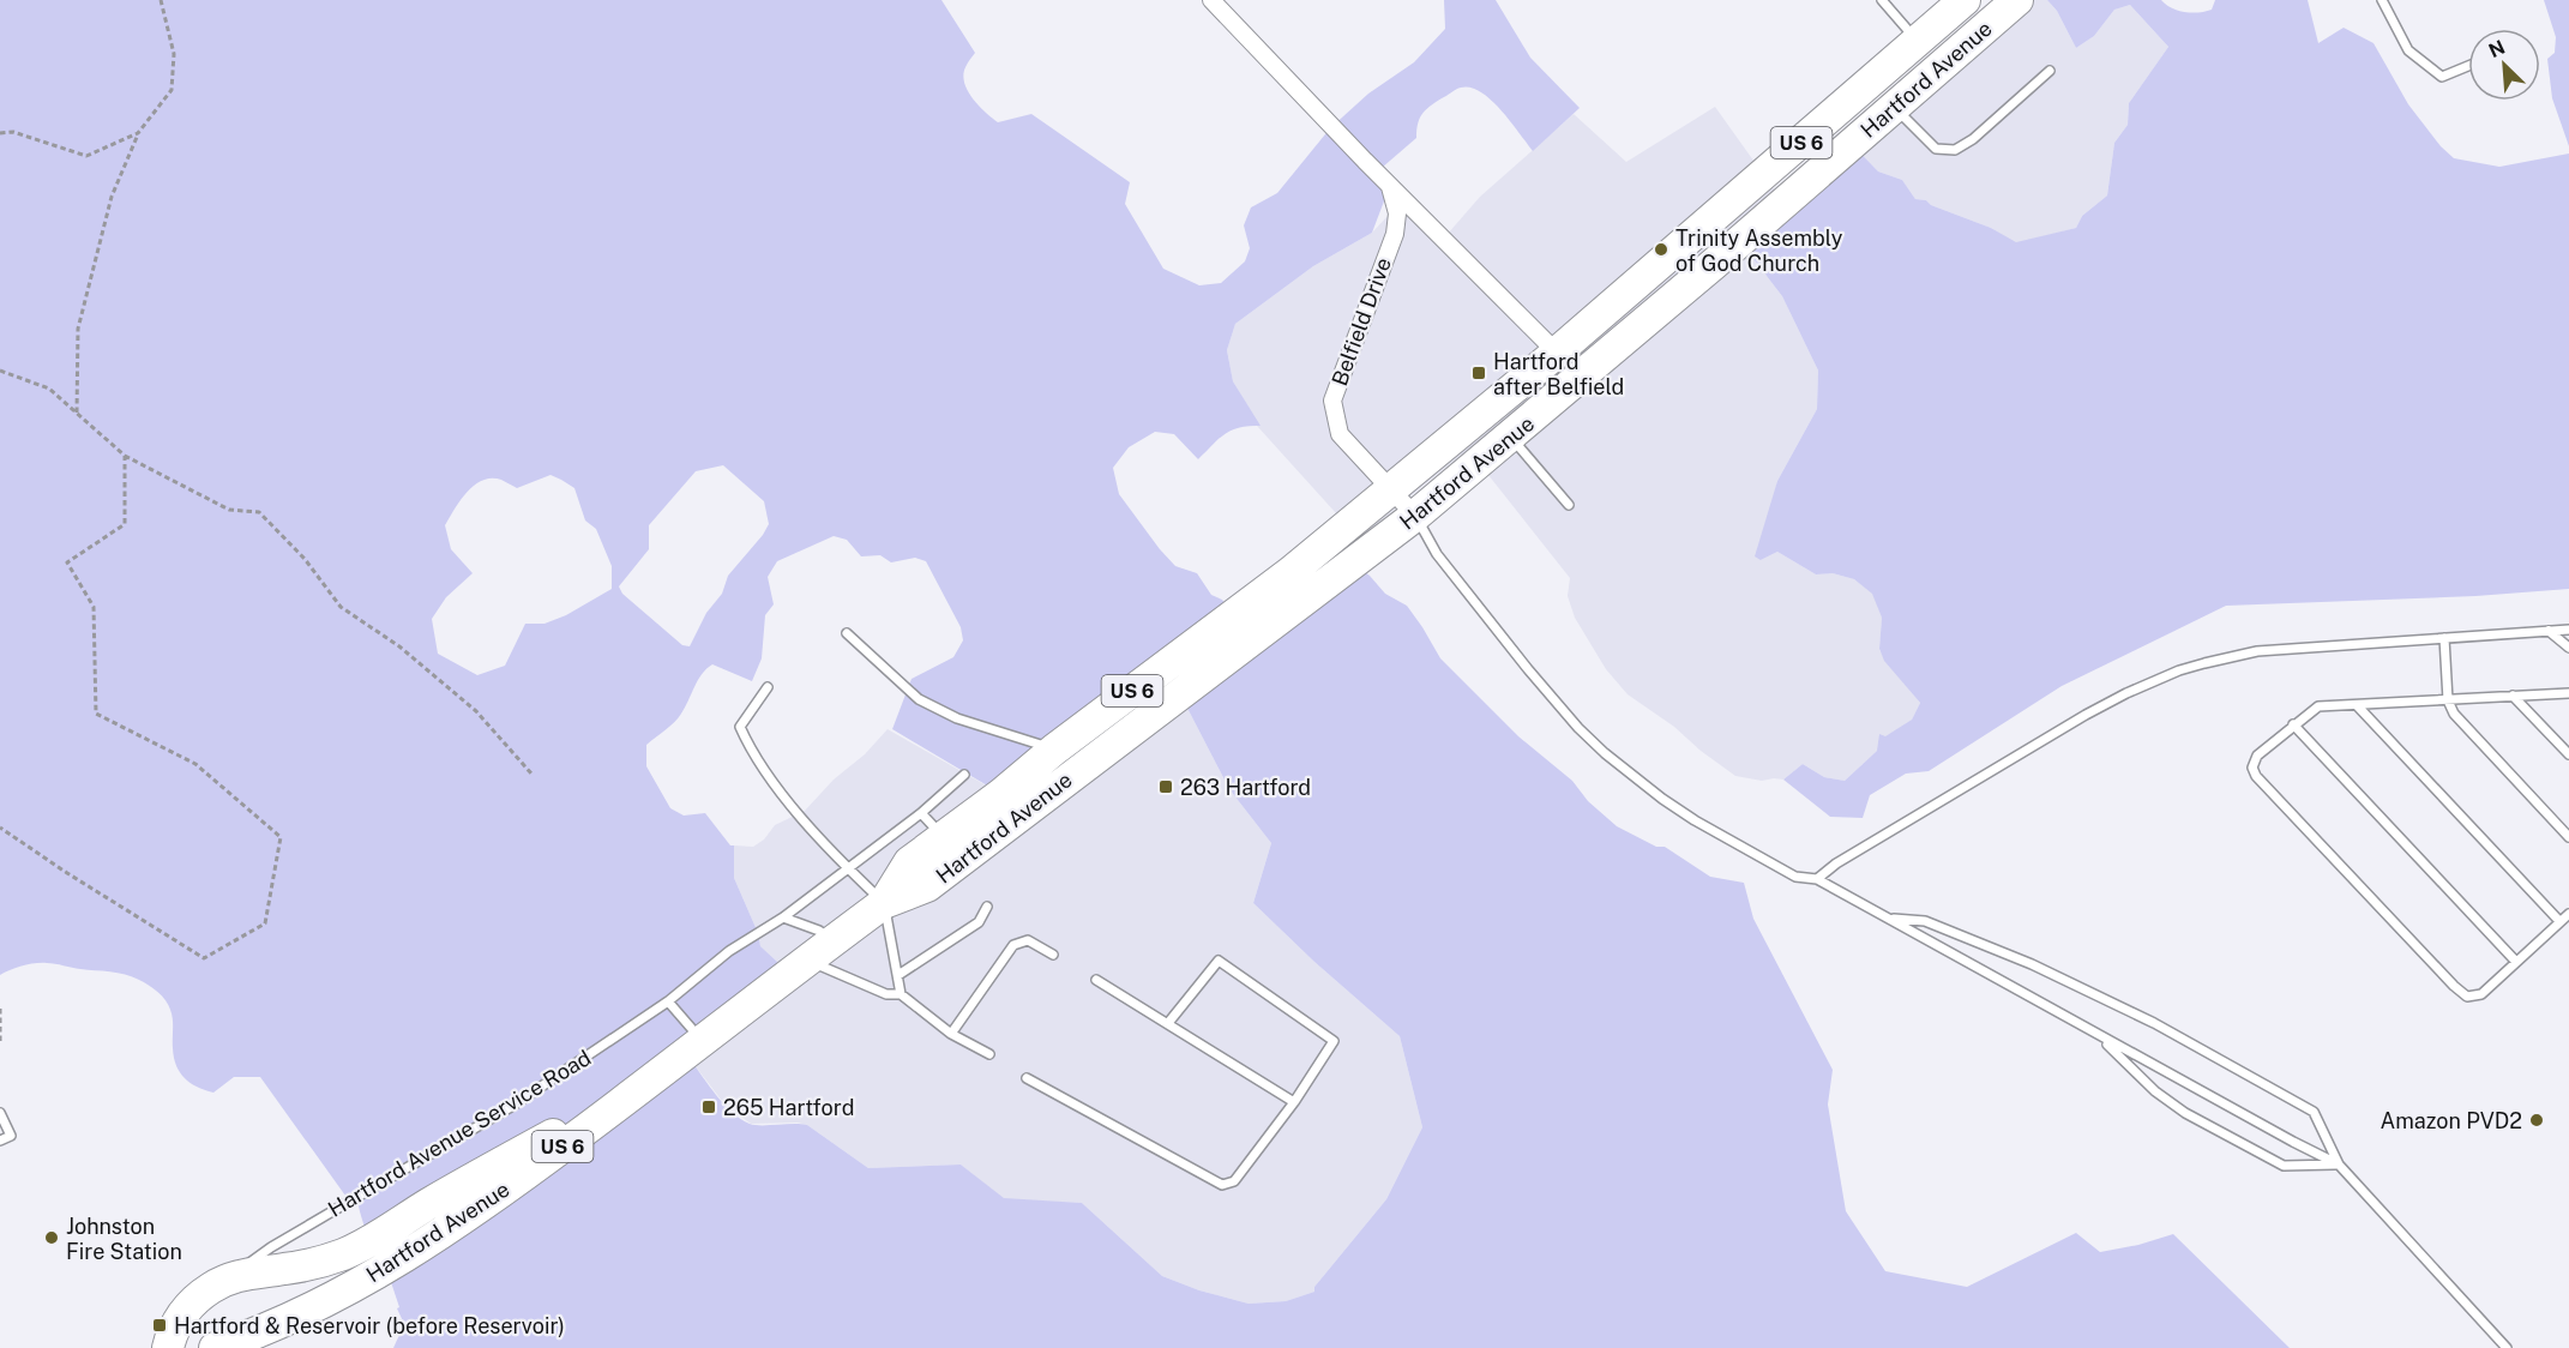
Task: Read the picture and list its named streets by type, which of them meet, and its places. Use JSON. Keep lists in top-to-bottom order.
{
  "streets": {
    "highway": ["Hartford Avenue", "US 6"],
    "street": ["Belfield Drive"],
    "lane": ["Hartford Avenue Service Road"]
  },
  "crossings": [
    ["Hartford Avenue", "Belfield Drive"]
  ],
  "places": {
    "other": ["Trinity Assembly of God Church", "Amazon PVD2", "Johnston Fire Station"],
    "transit": [
      "Hartford after Belfield",
      "263 Hartford",
      "265 Hartford",
      "Hartford & Reservoir (before Reservoir)"
    ]
  },
  "north": "top left"
}
